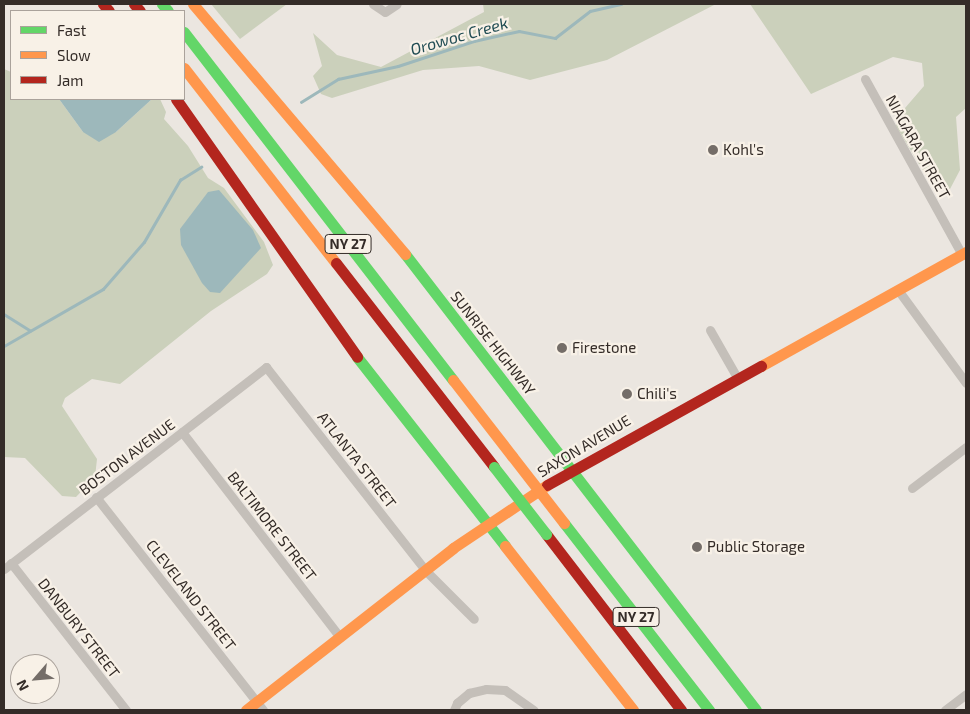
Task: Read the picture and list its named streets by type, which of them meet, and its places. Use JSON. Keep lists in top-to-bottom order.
{
  "streets": {
    "main road": ["NY 27", "SUNRISE HIGHWAY", "SAXON AVENUE"],
    "street": [
      "NIAGARA STREET",
      "BOSTON AVENUE",
      "ATLANTA STREET",
      "BALTIMORE STREET",
      "CLEVELAND STREET",
      "DANBURY STREET"
    ]
  },
  "crossings": [
    ["NIAGARA STREET", "SAXON AVENUE"],
    ["SUNRISE HIGHWAY", "SAXON AVENUE"],
    ["SAXON AVENUE", "ATLANTA STREET"],
    ["SAXON AVENUE", "BALTIMORE STREET"],
    ["SAXON AVENUE", "CLEVELAND STREET"],
    ["BOSTON AVENUE", "ATLANTA STREET"],
    ["BOSTON AVENUE", "BALTIMORE STREET"],
    ["BOSTON AVENUE", "CLEVELAND STREET"],
    ["BOSTON AVENUE", "DANBURY STREET"]
  ],
  "water": ["Orowoc Creek"],
  "places": [
    "Kohl's",
    "Firestone",
    "Chili's",
    "Public Storage"
  ],
  "legend": ["Fast", "Slow", "Jam"],
  "north": "bottom left"
}
